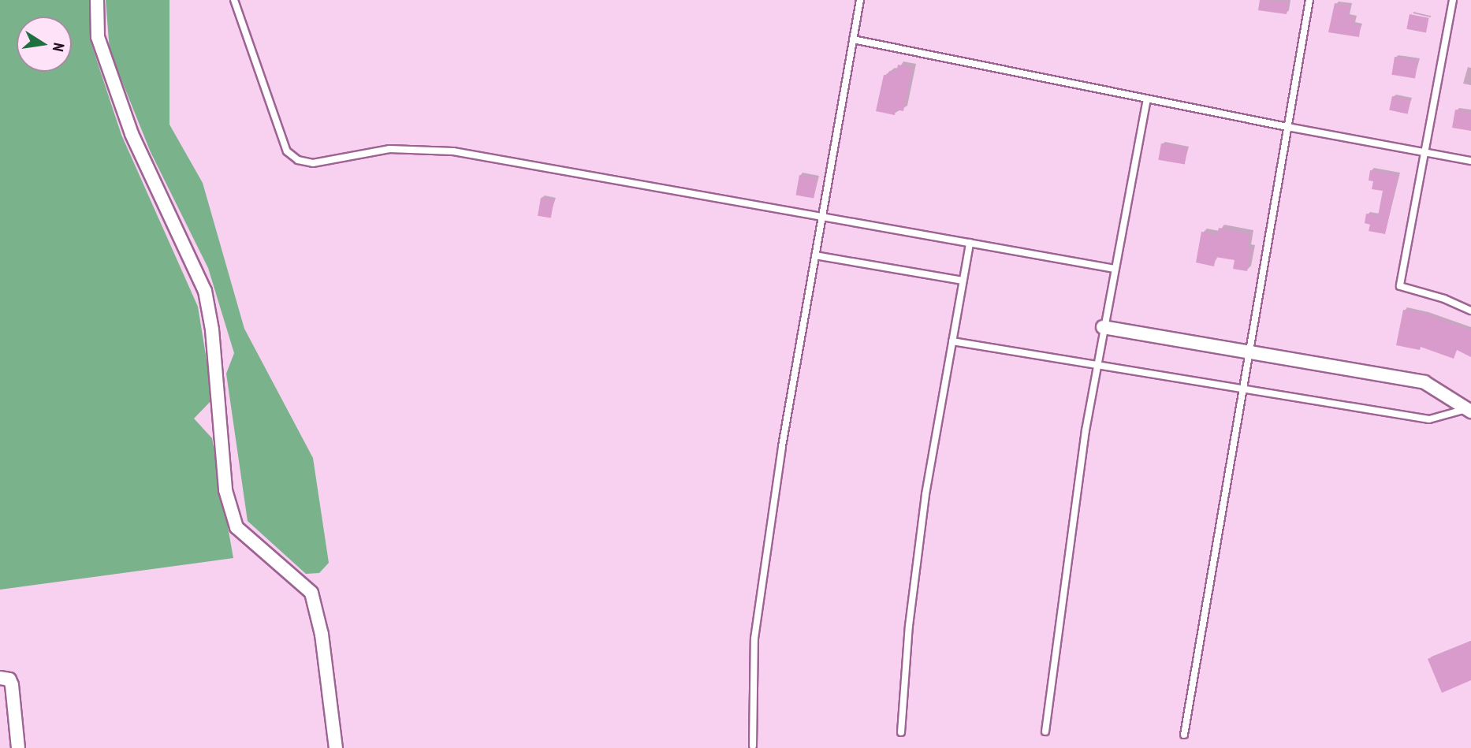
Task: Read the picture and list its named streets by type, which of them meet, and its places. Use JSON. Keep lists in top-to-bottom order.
{
  "north": "right"
}
